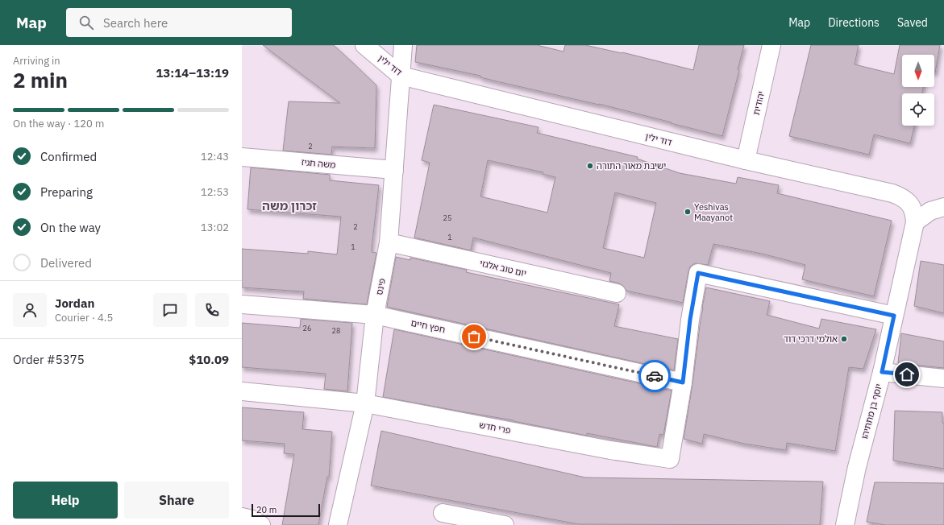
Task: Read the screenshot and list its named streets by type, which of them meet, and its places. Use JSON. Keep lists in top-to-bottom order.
{
  "streets": {
    "street": [
      "דוד ילין",
      "יהודית",
      "משה חגיז",
      "יום טוב אלגזי",
      "פינס",
      "חפץ חיים",
      "יוסף בן מתתיהו",
      "פרי חדש"
    ]
  },
  "crossings": [
    ["דוד ילין", "יהודית"],
    ["דוד ילין", "פינס"],
    ["דוד ילין", "יוסף בן מתתיהו"],
    ["משה חגיז", "פינס"],
    ["יום טוב אלגזי", "פינס"],
    ["פינס", "חפץ חיים"],
    ["פינס", "פרי חדש"],
    ["חפץ חיים", "פרי חדש"]
  ],
  "districts": ["זכרון משה"],
  "places": ["ישיבת מאור התורה", "Yeshivas Maayanot", "אולמי דרכי דוד"],
  "house_numbers": [
    "2",
    "25",
    "2",
    "1",
    "1",
    "26",
    "28"
  ],
  "scale_bar": "20 m",
  "north": "bottom",
  "page": {
    "header": "Map",
    "search": "Search here",
    "nav": ["Map", "Directions", "Saved"],
    "heading": ["2 min", "Arriving in", "13:14–13:19"],
    "panel": [
      "Jordan",
      "Courier · 4.5",
      "Order #5375",
      "$10.09"
    ],
    "bar": "On the way · 120 m",
    "list": [
      ["Confirmed", "12:43"],
      ["Preparing", "12:53"],
      ["On the way", "13:02"],
      "Delivered"
    ],
    "buttons": ["Help", "Share"],
    "scale": "20 m"
  }
}
